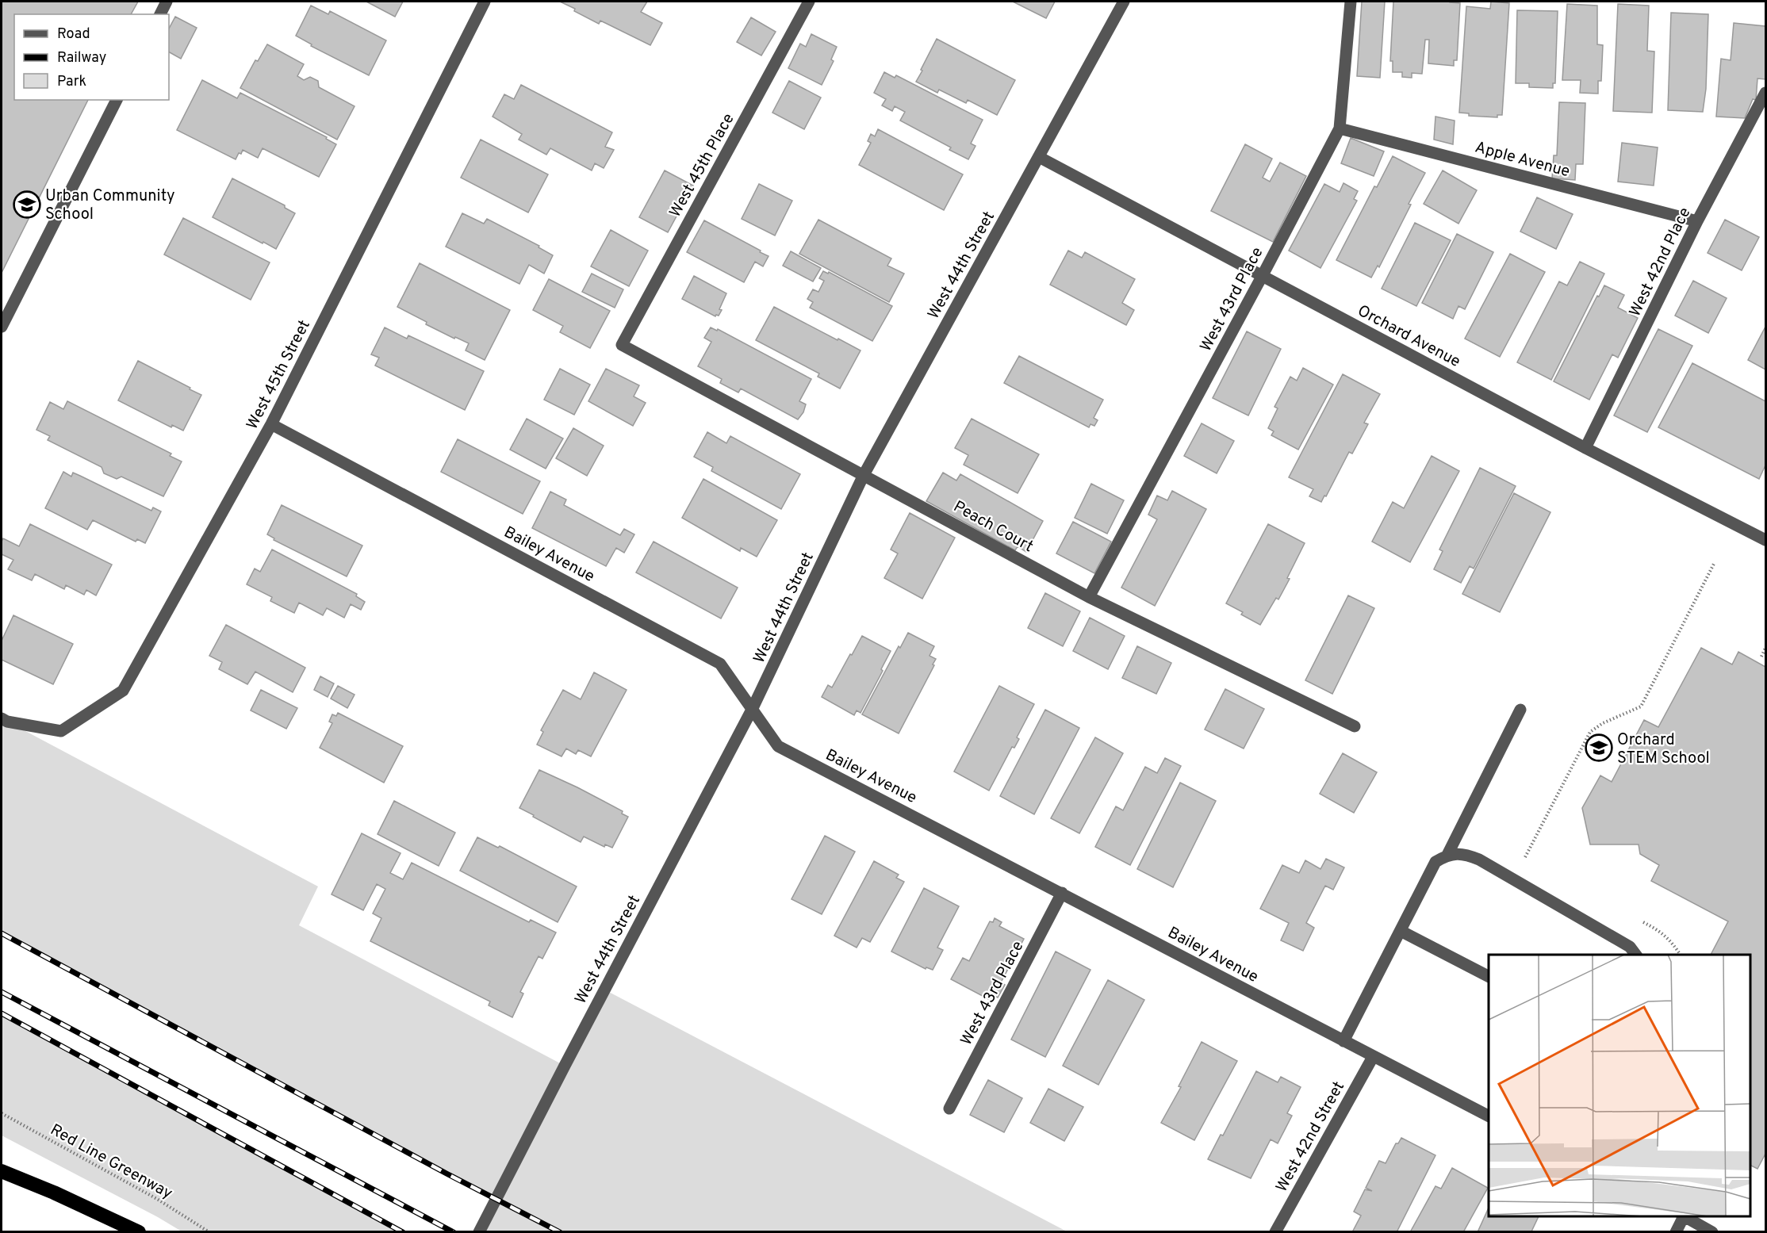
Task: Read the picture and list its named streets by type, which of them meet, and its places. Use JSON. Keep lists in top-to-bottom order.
{
  "streets": {
    "street": [
      "Apple Avenue",
      "West 45th Place",
      "West 42nd Place",
      "West 44th Street",
      "West 43rd Place",
      "Orchard Avenue",
      "West 45th Street",
      "Peach Court",
      "Bailey Avenue",
      "West 42nd Street"
    ],
    "path": ["Red Line Greenway"]
  },
  "crossings": [
    ["Apple Avenue", "West 42nd Place"],
    ["Apple Avenue", "West 43rd Place"],
    ["West 45th Place", "Peach Court"],
    ["West 42nd Place", "Orchard Avenue"],
    ["West 44th Street", "Orchard Avenue"],
    ["West 44th Street", "Peach Court"],
    ["West 44th Street", "Bailey Avenue"],
    ["West 43rd Place", "Orchard Avenue"],
    ["West 43rd Place", "Peach Court"],
    ["West 43rd Place", "Bailey Avenue"],
    ["West 45th Street", "Bailey Avenue"],
    ["Bailey Avenue", "West 42nd Street"]
  ],
  "places": {
    "school or university": ["Urban Community School", "Orchard STEM School"]
  },
  "legend": ["Road", "Railway", "Park"]
}
